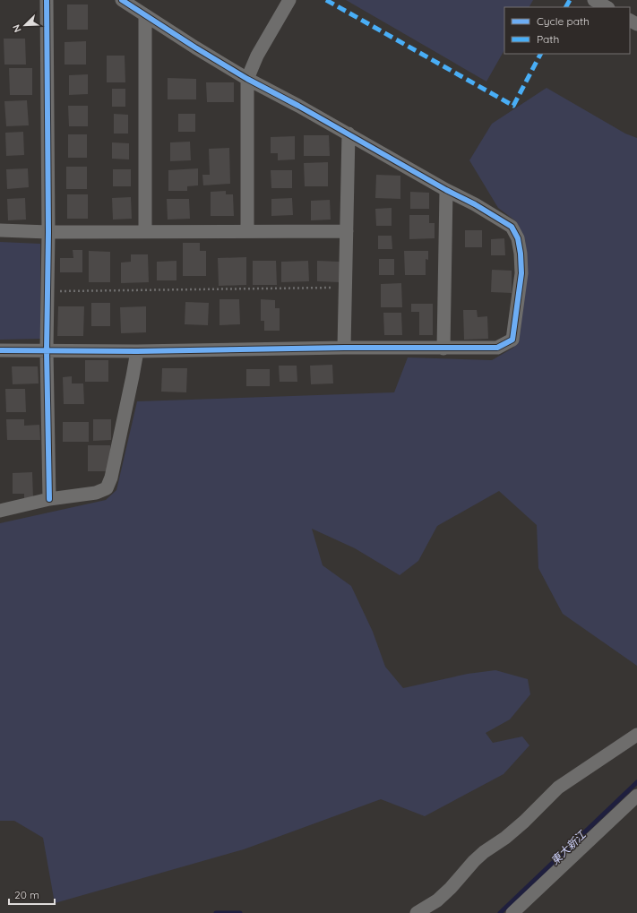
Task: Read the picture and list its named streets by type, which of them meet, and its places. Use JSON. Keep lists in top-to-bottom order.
{
  "water": ["東大新江"],
  "legend": ["Cycle path", "Path"],
  "scale_bar": "20 m",
  "north": "bottom left"
}
